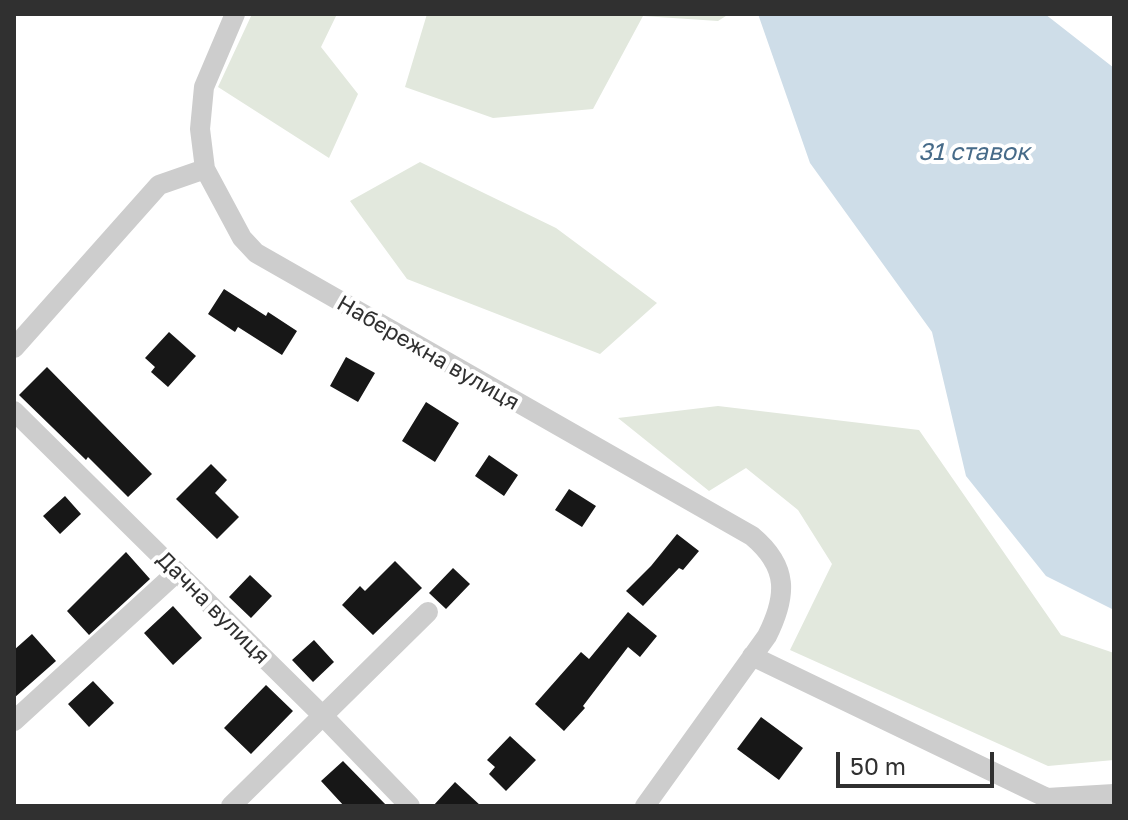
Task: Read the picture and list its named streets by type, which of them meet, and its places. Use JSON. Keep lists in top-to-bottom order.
{
  "streets": {
    "street": ["Набережна вулиця", "Дачна вулиця"]
  },
  "water": ["31 ставок"],
  "scale_bar": "50 m"
}
